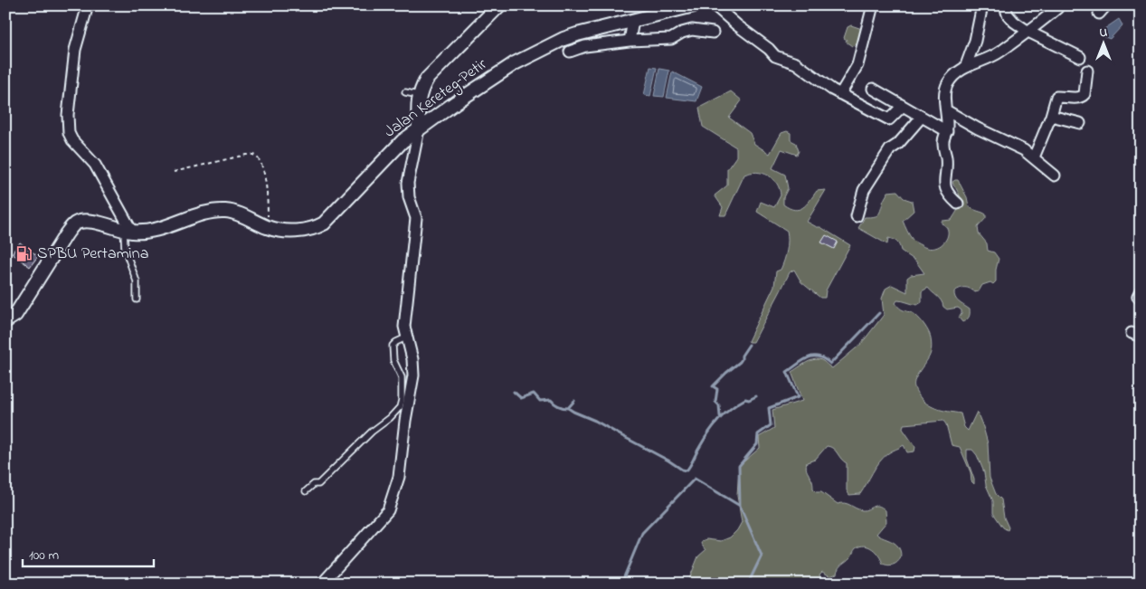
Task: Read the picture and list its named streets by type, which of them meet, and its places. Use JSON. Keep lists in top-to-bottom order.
{
  "streets": {
    "street": ["Jalan Kereteg–Petir"]
  },
  "places": {
    "fuel station": ["SPBU Pertamina"]
  },
  "scale_bar": "100 m",
  "north": "top"
}
